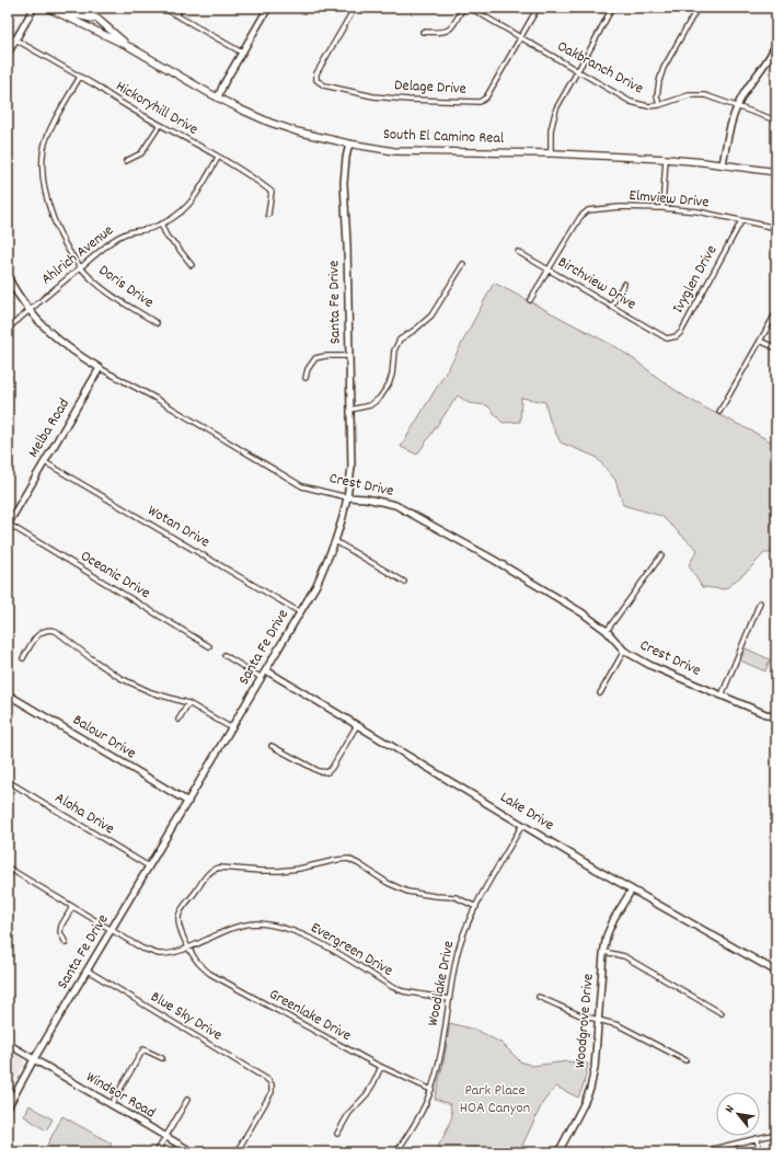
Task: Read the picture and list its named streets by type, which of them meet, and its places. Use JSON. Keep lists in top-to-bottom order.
{
  "streets": {
    "main road": ["South El Camino Real"],
    "street": [
      "Oakbranch Drive",
      "Delage Drive",
      "Hickoryhill Drive",
      "Elmview Drive",
      "Ahlrich Avenue",
      "Ivyglen Drive",
      "Birchview Drive",
      "Doris Drive",
      "Santa Fe Drive",
      "Melba Road",
      "Crest Drive",
      "Wotan Drive",
      "Oceanic Drive",
      "Balour Drive",
      "Lake Drive",
      "Aloha Drive",
      "Evergreen Drive",
      "Woodlake Drive",
      "Greenlake Drive",
      "Blue Sky Drive",
      "Woodgrove Drive",
      "Windsor Road"
    ]
  },
  "crossings": [
    ["Oakbranch Drive", "Delage Drive"],
    ["Hickoryhill Drive", "Ahlrich Avenue"],
    ["Hickoryhill Drive", "Doris Drive"],
    ["South El Camino Real", "Santa Fe Drive"],
    ["Elmview Drive", "Ivyglen Drive"],
    ["Elmview Drive", "Birchview Drive"],
    ["Ahlrich Avenue", "Doris Drive"],
    ["Ahlrich Avenue", "Crest Drive"],
    ["Ivyglen Drive", "Birchview Drive"],
    ["Santa Fe Drive", "Crest Drive"],
    ["Santa Fe Drive", "Wotan Drive"],
    ["Santa Fe Drive", "Balour Drive"],
    ["Santa Fe Drive", "Lake Drive"],
    ["Santa Fe Drive", "Aloha Drive"],
    ["Santa Fe Drive", "Evergreen Drive"],
    ["Santa Fe Drive", "Blue Sky Drive"],
    ["Santa Fe Drive", "Windsor Road"],
    ["Melba Road", "Crest Drive"],
    ["Melba Road", "Wotan Drive"],
    ["Melba Road", "Oceanic Drive"],
    ["Lake Drive", "Woodlake Drive"],
    ["Lake Drive", "Woodgrove Drive"],
    ["Evergreen Drive", "Woodlake Drive"],
    ["Evergreen Drive", "Greenlake Drive"],
    ["Woodlake Drive", "Greenlake Drive"]
  ],
  "parks": ["Park Place HOA Canyon"],
  "north": "top left"
}
